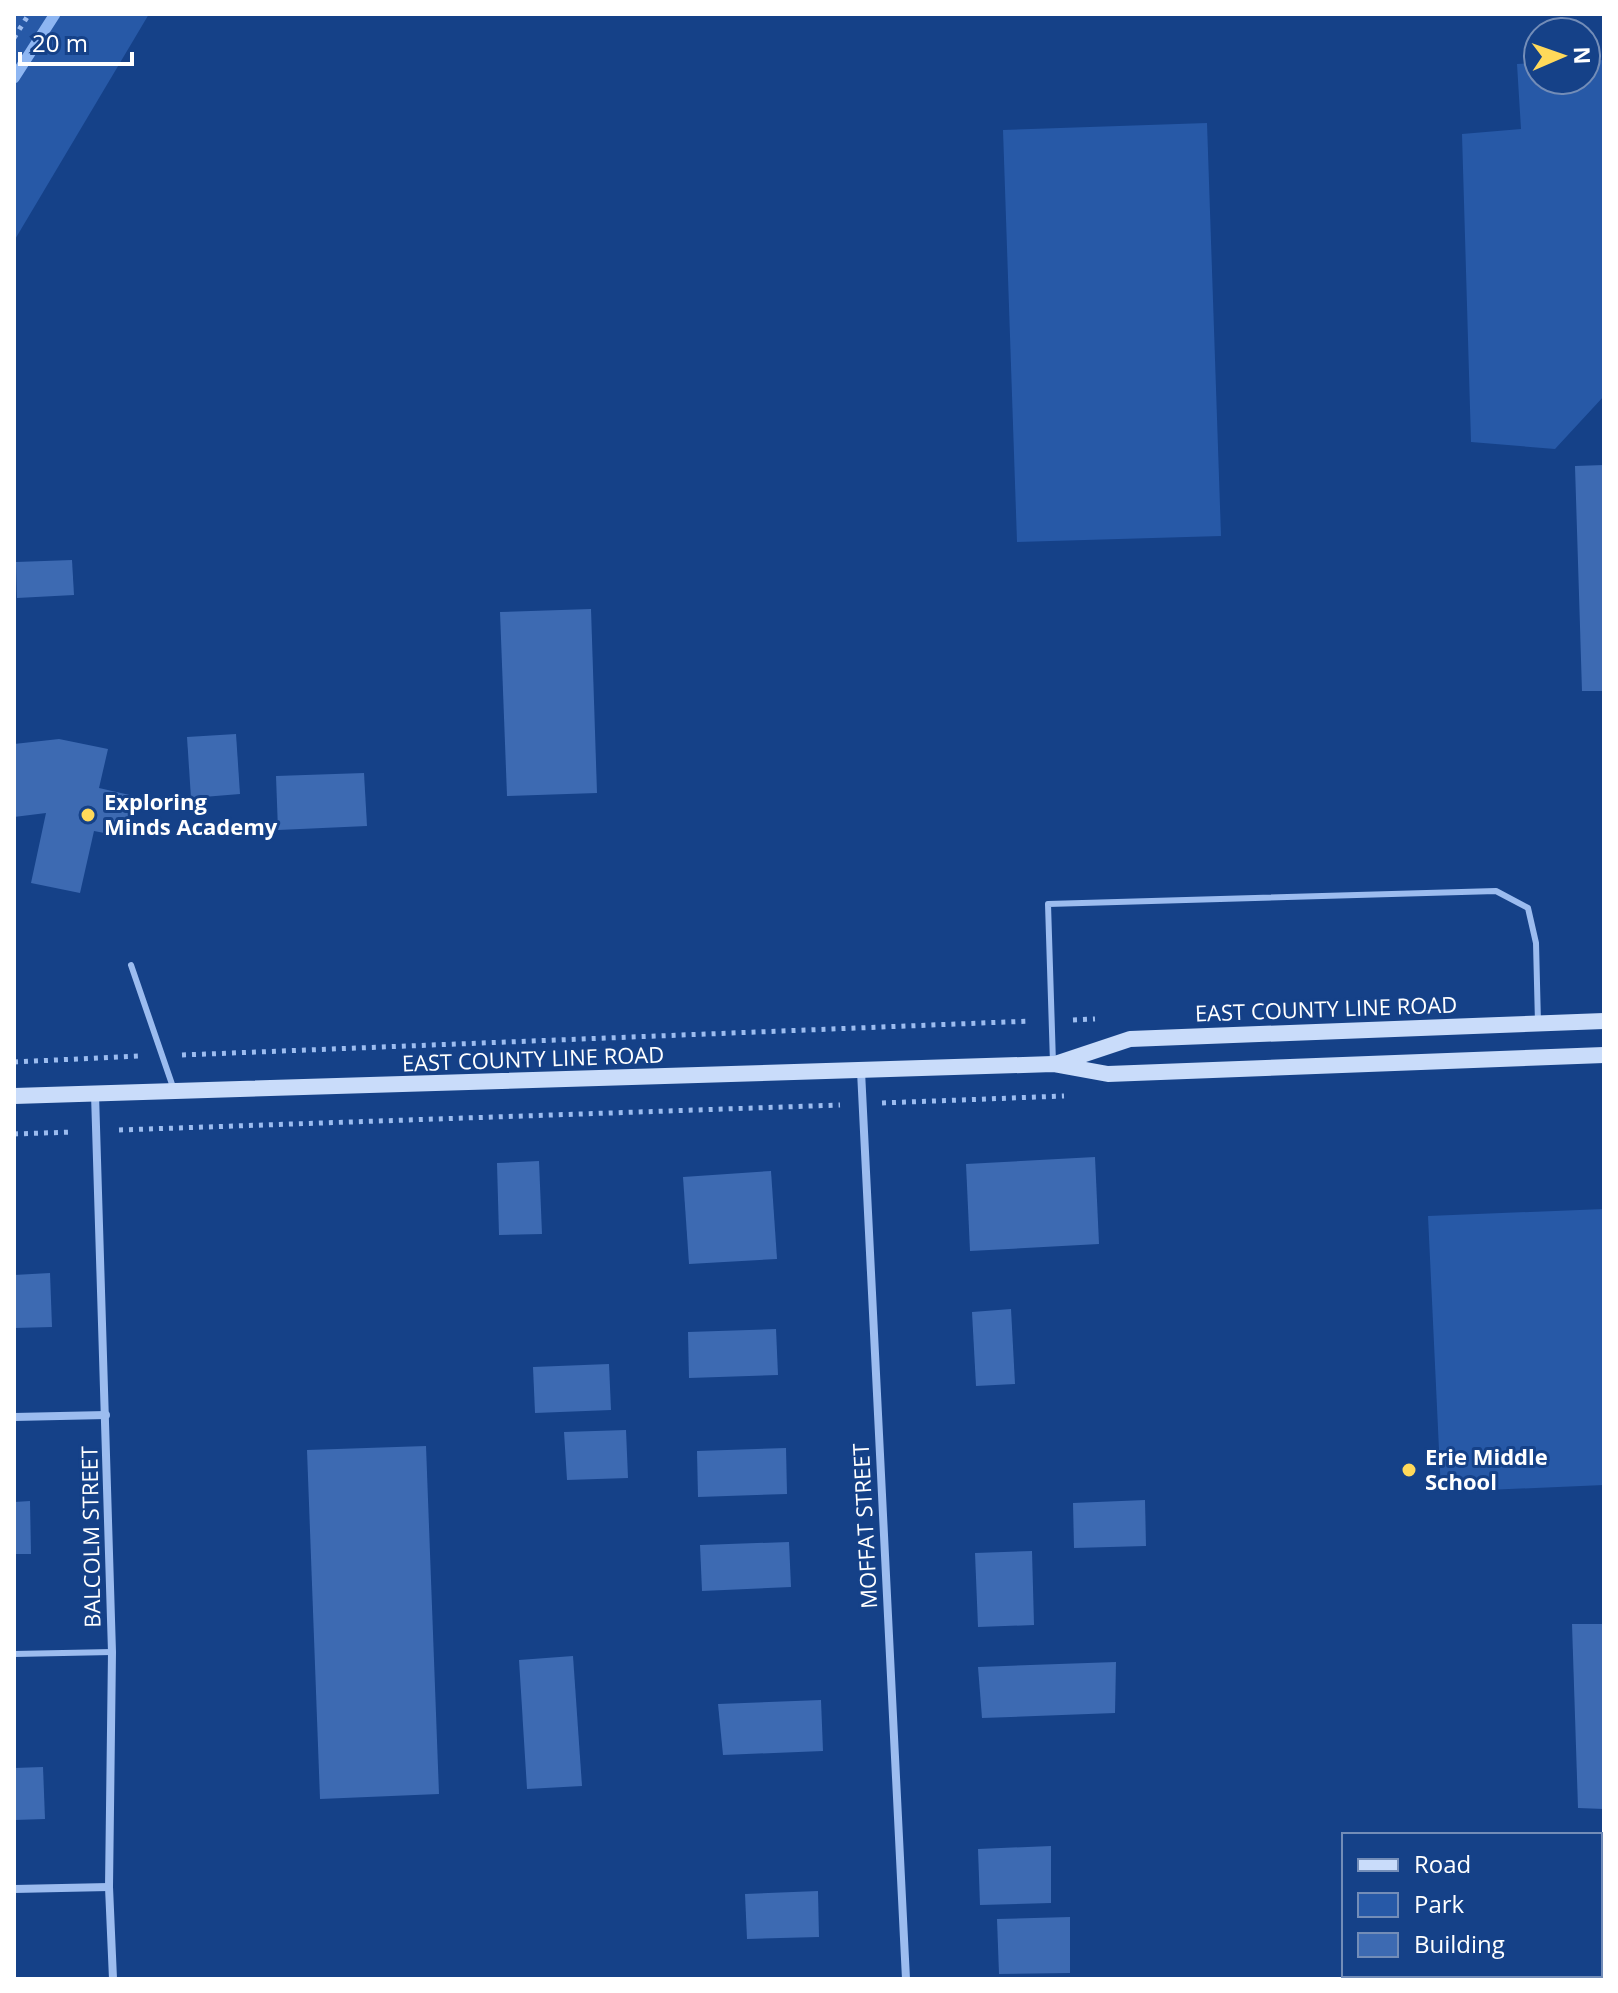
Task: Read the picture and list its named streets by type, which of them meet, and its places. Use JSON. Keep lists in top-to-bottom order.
{
  "streets": {
    "main road": ["EAST COUNTY LINE ROAD"],
    "street": ["MOFFAT STREET", "BALCOLM STREET"]
  },
  "crossings": [
    ["EAST COUNTY LINE ROAD", "MOFFAT STREET"],
    ["EAST COUNTY LINE ROAD", "BALCOLM STREET"]
  ],
  "places": ["Exploring Minds Academy", "Erie Middle School"],
  "legend": ["Road", "Park", "Building"],
  "scale_bar": "20 m",
  "north": "right"
}
